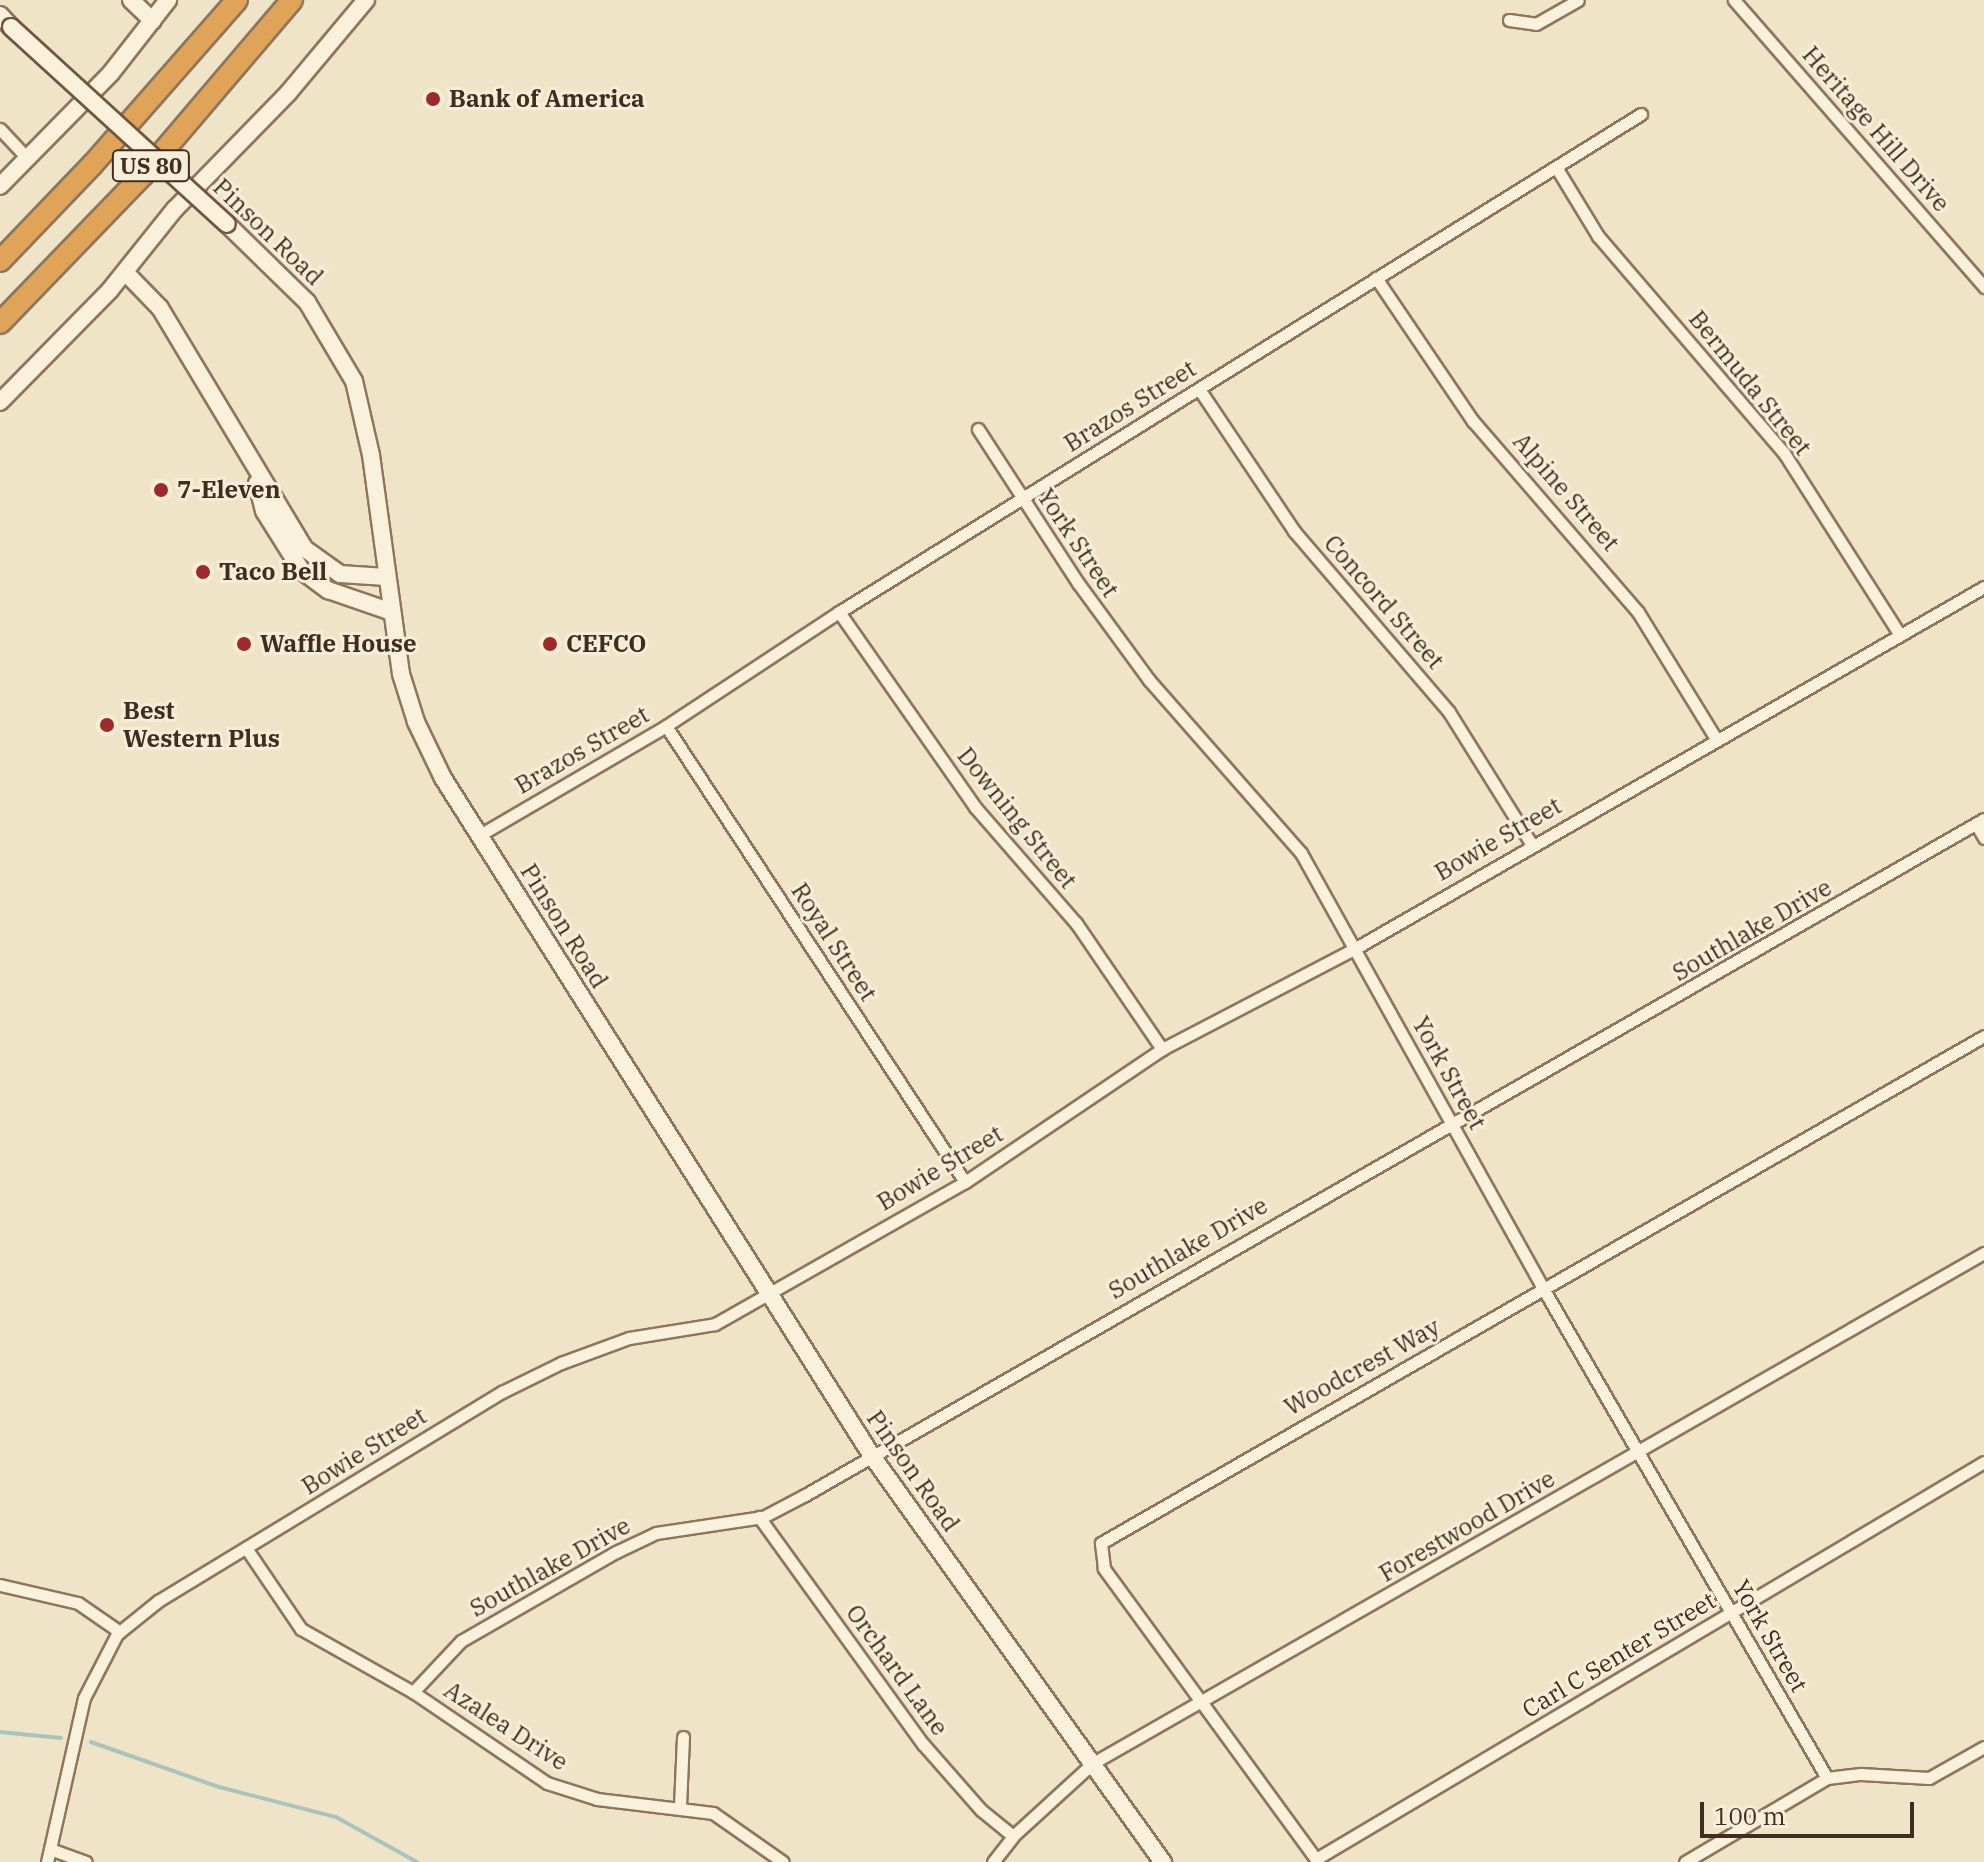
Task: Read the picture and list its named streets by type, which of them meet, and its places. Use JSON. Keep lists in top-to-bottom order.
{
  "streets": {
    "highway": ["US 80"],
    "main road": ["Pinson Road"],
    "street": [
      "Heritage Hill Drive",
      "Bermuda Street",
      "Brazos Street",
      "Alpine Street",
      "York Street",
      "Concord Street",
      "Downing Street",
      "Bowie Street",
      "Southlake Drive",
      "Royal Street",
      "Woodcrest Way",
      "Forestwood Drive",
      "Carl C Senter Street",
      "Orchard Lane",
      "Azalea Drive"
    ]
  },
  "crossings": [
    ["Pinson Road", "Brazos Street"],
    ["Pinson Road", "Bowie Street"],
    ["Pinson Road", "Southlake Drive"],
    ["Pinson Road", "Forestwood Drive"],
    ["Bermuda Street", "Brazos Street"],
    ["Bermuda Street", "Bowie Street"],
    ["Brazos Street", "Alpine Street"],
    ["Brazos Street", "York Street"],
    ["Brazos Street", "Concord Street"],
    ["Brazos Street", "Downing Street"],
    ["Brazos Street", "Royal Street"],
    ["Alpine Street", "Bowie Street"],
    ["York Street", "Bowie Street"],
    ["York Street", "Southlake Drive"],
    ["York Street", "Woodcrest Way"],
    ["York Street", "Forestwood Drive"],
    ["York Street", "Carl C Senter Street"],
    ["Concord Street", "Bowie Street"],
    ["Downing Street", "Bowie Street"],
    ["Bowie Street", "Royal Street"],
    ["Bowie Street", "Azalea Drive"],
    ["Southlake Drive", "Orchard Lane"],
    ["Southlake Drive", "Azalea Drive"],
    ["Woodcrest Way", "Forestwood Drive"],
    ["Woodcrest Way", "Carl C Senter Street"],
    ["Forestwood Drive", "Orchard Lane"]
  ],
  "places": [
    "Bank of America",
    "7-Eleven",
    "Taco Bell",
    "Waffle House",
    "CEFCO",
    "Best Western Plus"
  ],
  "scale_bar": "100 m"
}
